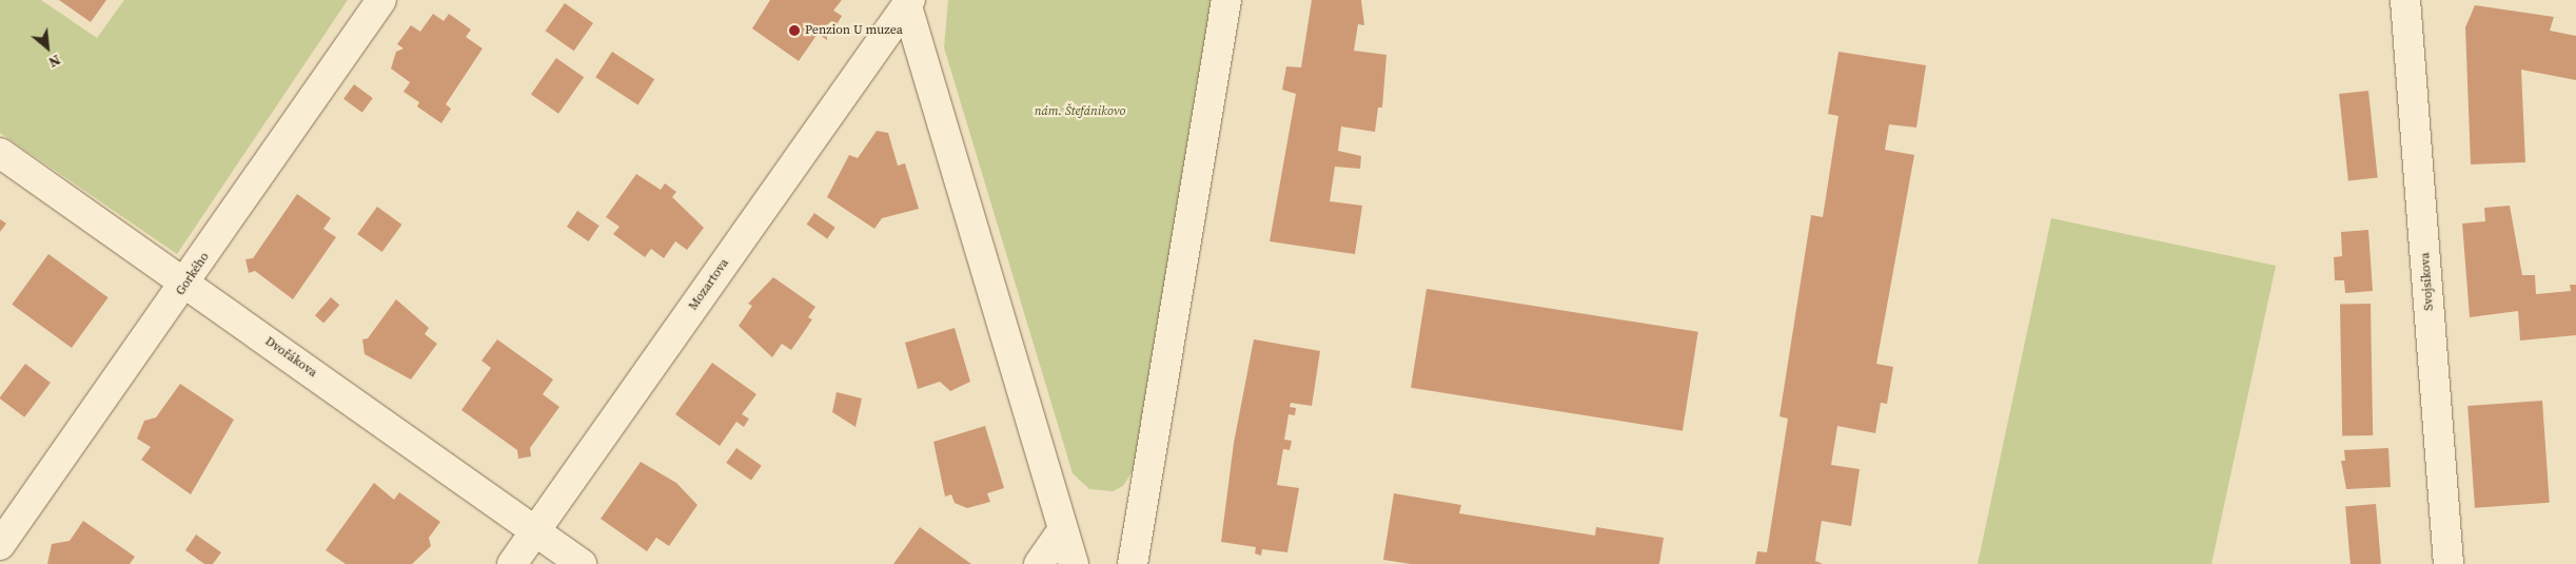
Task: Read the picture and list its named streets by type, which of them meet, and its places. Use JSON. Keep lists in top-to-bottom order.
{
  "streets": {
    "street": [
      "Gorkého",
      "Svojsíkova",
      "Mozartova",
      "Dvořákova"
    ]
  },
  "crossings": [
    ["Gorkého", "Dvořákova"],
    ["Mozartova", "Dvořákova"]
  ],
  "parks": ["nám. Štefánikovo"],
  "places": ["Penzion U muzea"],
  "north": "bottom right"
}
